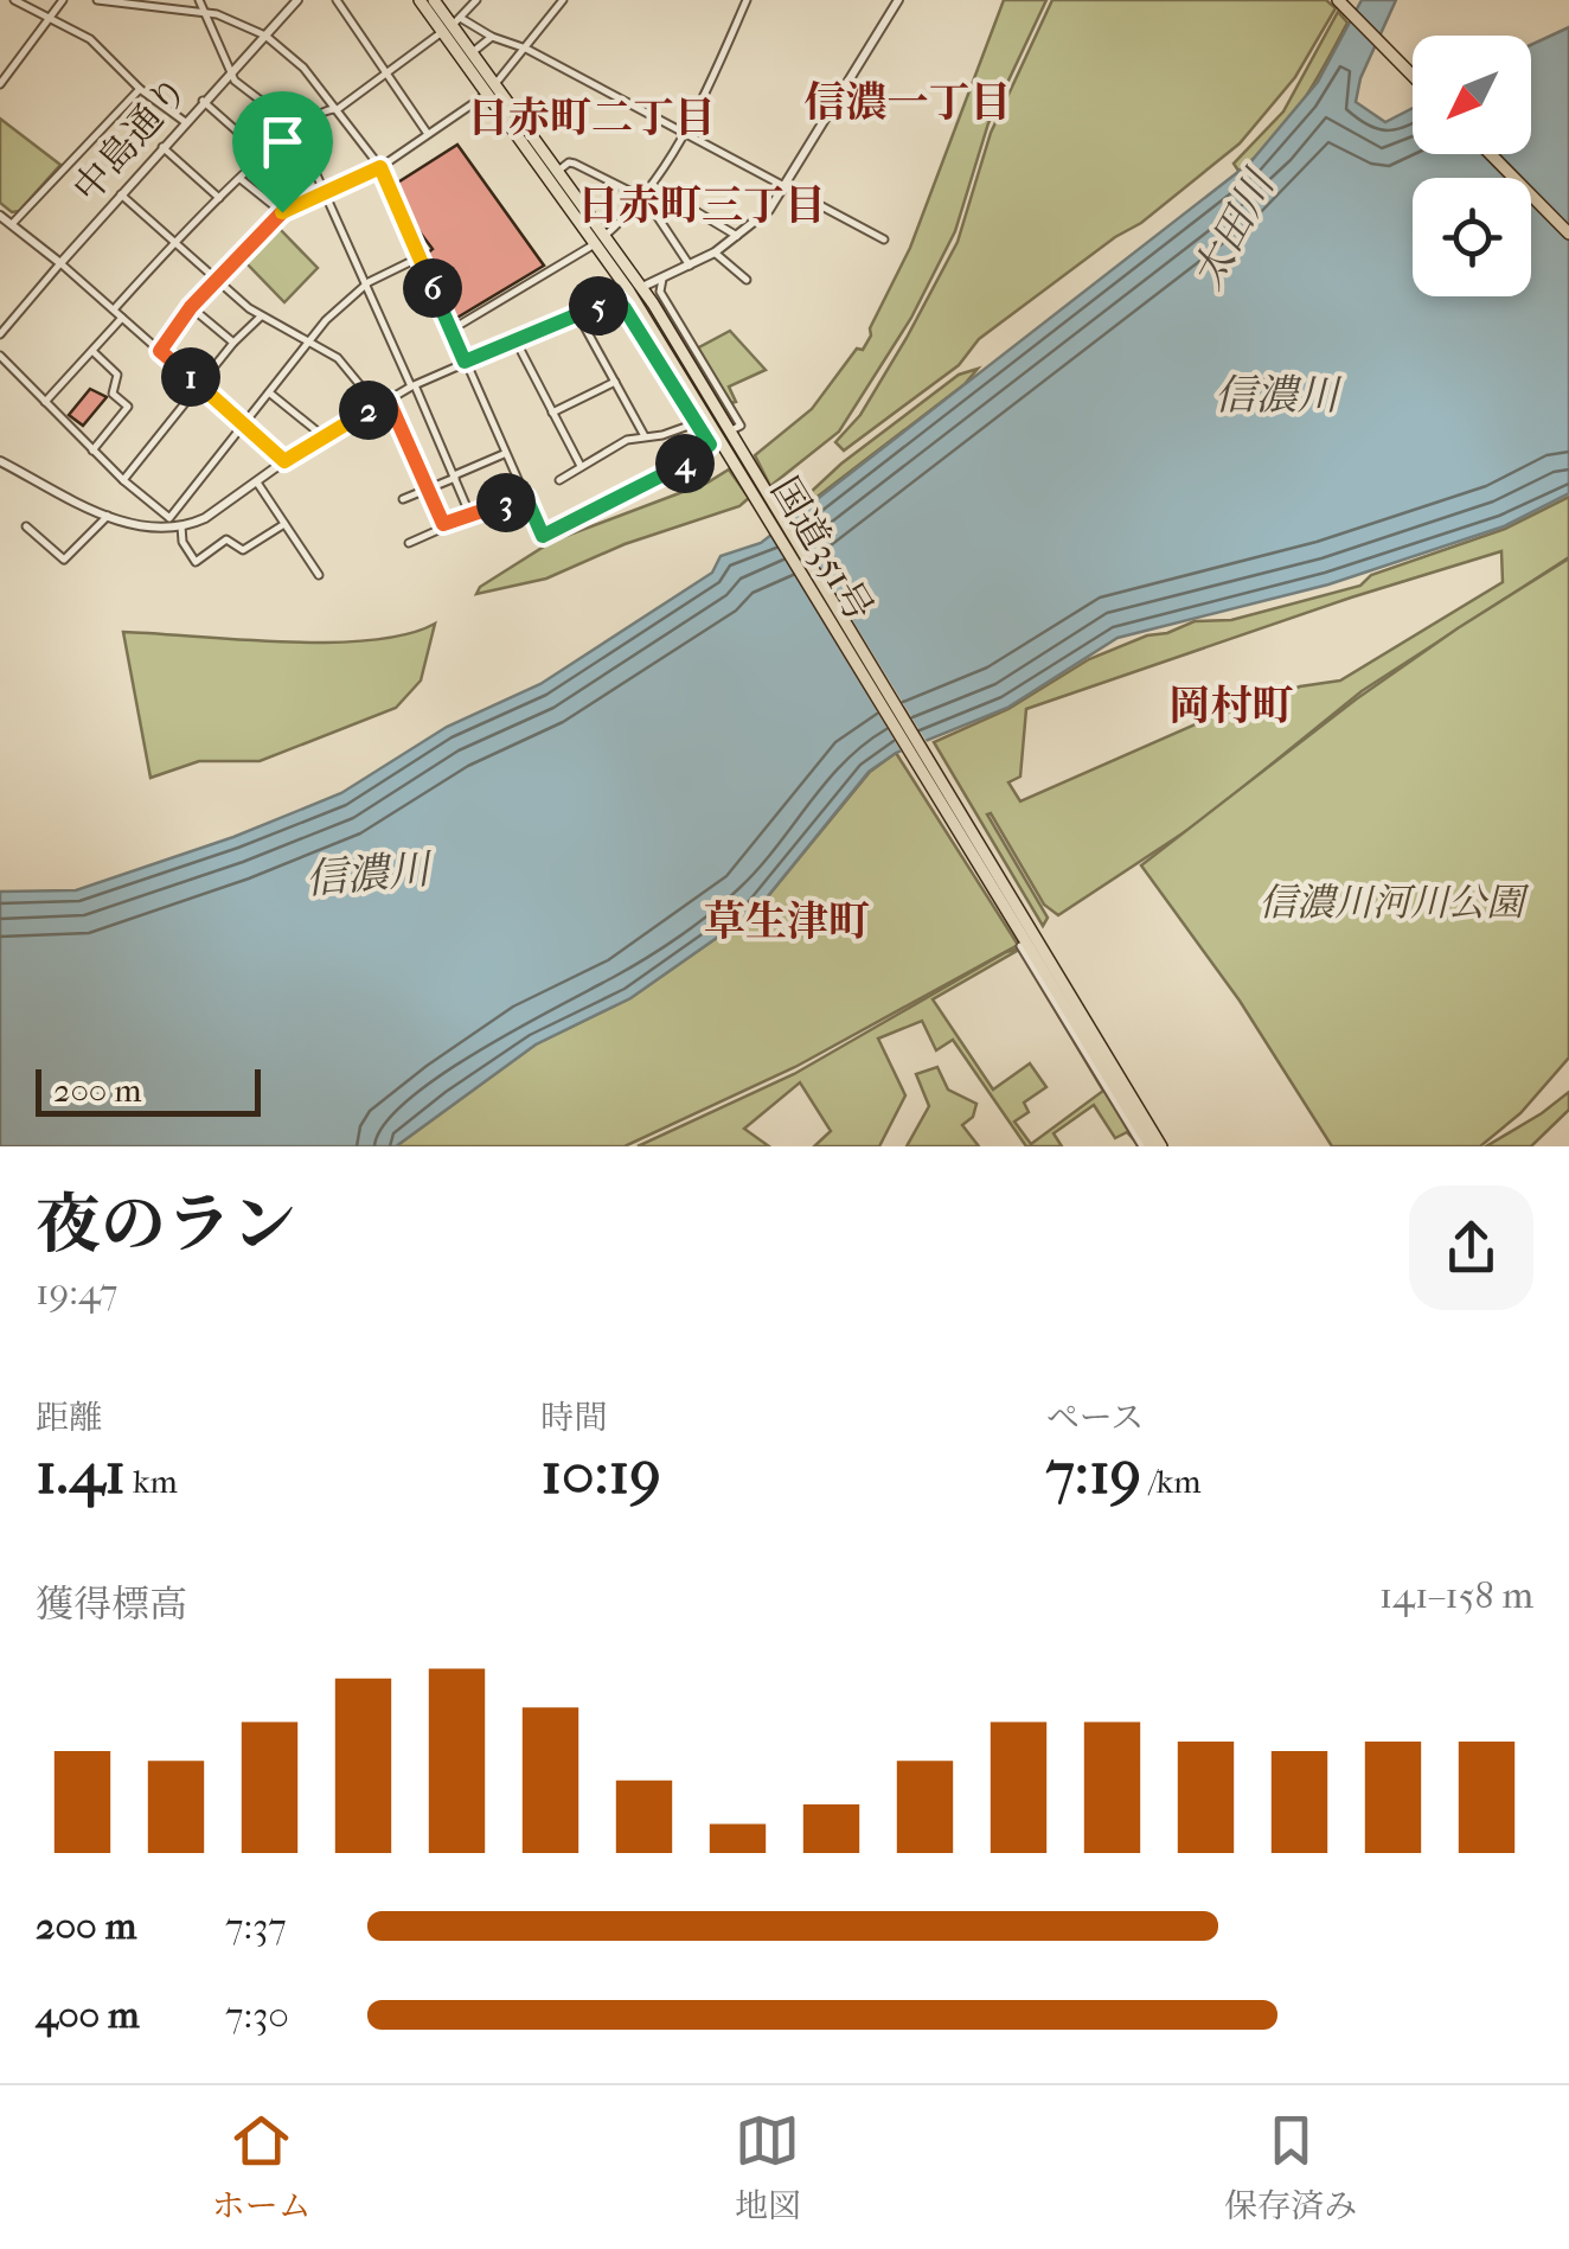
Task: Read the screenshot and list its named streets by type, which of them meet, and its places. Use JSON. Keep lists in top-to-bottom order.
{
  "streets": {
    "highway": ["国道351号"],
    "street": ["中島通り"]
  },
  "districts": [
    "信濃一丁目",
    "日赤町二丁目",
    "日赤町三丁目",
    "岡村町",
    "草生津町"
  ],
  "water": ["太田川", "信濃川"],
  "parks": ["信濃川河川公園"],
  "scale_bar": "200 m",
  "north": "bottom left",
  "page": {
    "pins": [
      "6",
      "5",
      "1",
      "2",
      "4",
      "3"
    ],
    "scale": "200 m",
    "heading": ["夜のラン", "19:47"],
    "stats": [
      ["距離", "1.41 km"],
      ["時間", "10:19"],
      ["ペース", "7:19 /km"]
    ],
    "chart": ["獲得標高", "141–158 m"],
    "list": [
      {
        "name": "200 m",
        "note": "7:37"
      },
      {
        "name": "400 m",
        "note": "7:30"
      }
    ],
    "tabs": ["ホーム", "地図", "保存済み"]
  }
}
